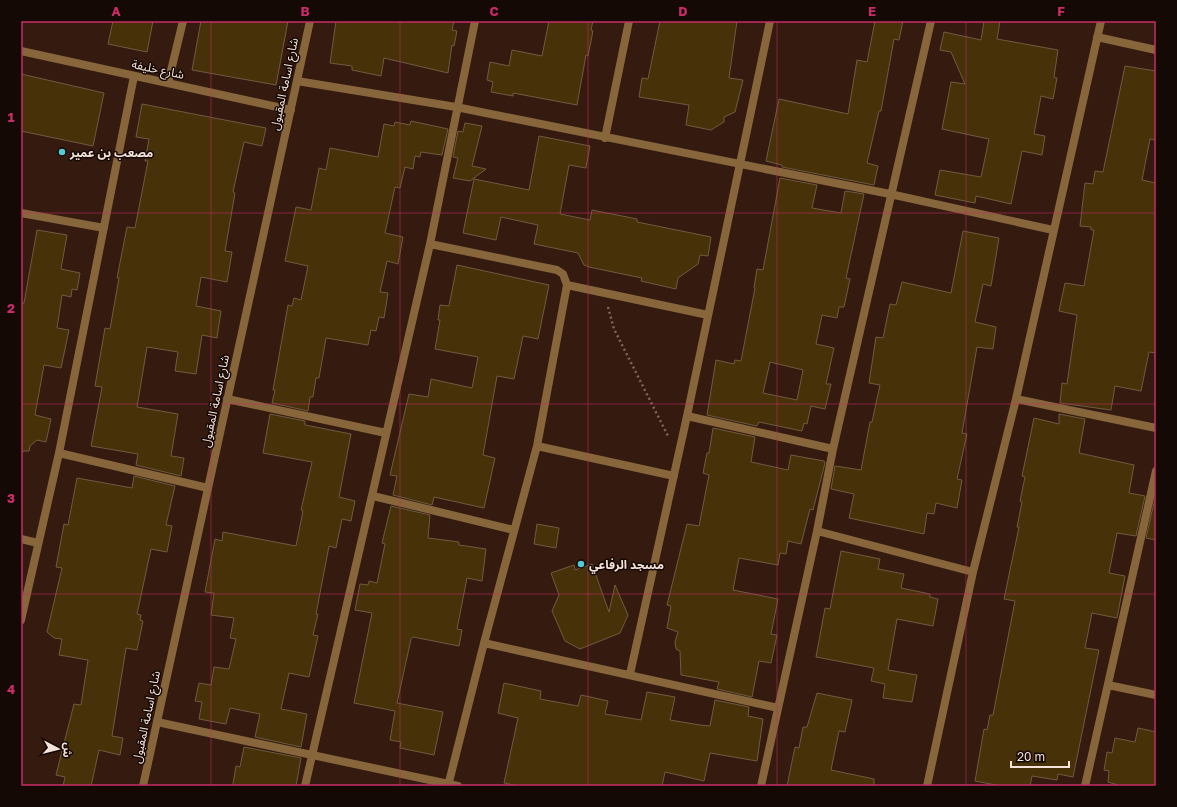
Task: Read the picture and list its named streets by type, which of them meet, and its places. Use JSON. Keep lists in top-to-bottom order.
{
  "streets": {
    "street": ["شارع خليفة", "شارع اسامة المقبول"]
  },
  "crossings": [
    ["شارع خليفة", "شارع اسامة المقبول"]
  ],
  "places": ["مصعب بن عمير", "مسجد الرفاعي"],
  "scale_bar": "20 m",
  "north": "right",
  "grid": {
    "columns": [
      "A",
      "B",
      "C",
      "D",
      "E",
      "F"
    ],
    "rows": [
      "1",
      "2",
      "3",
      "4"
    ]
  }
}
